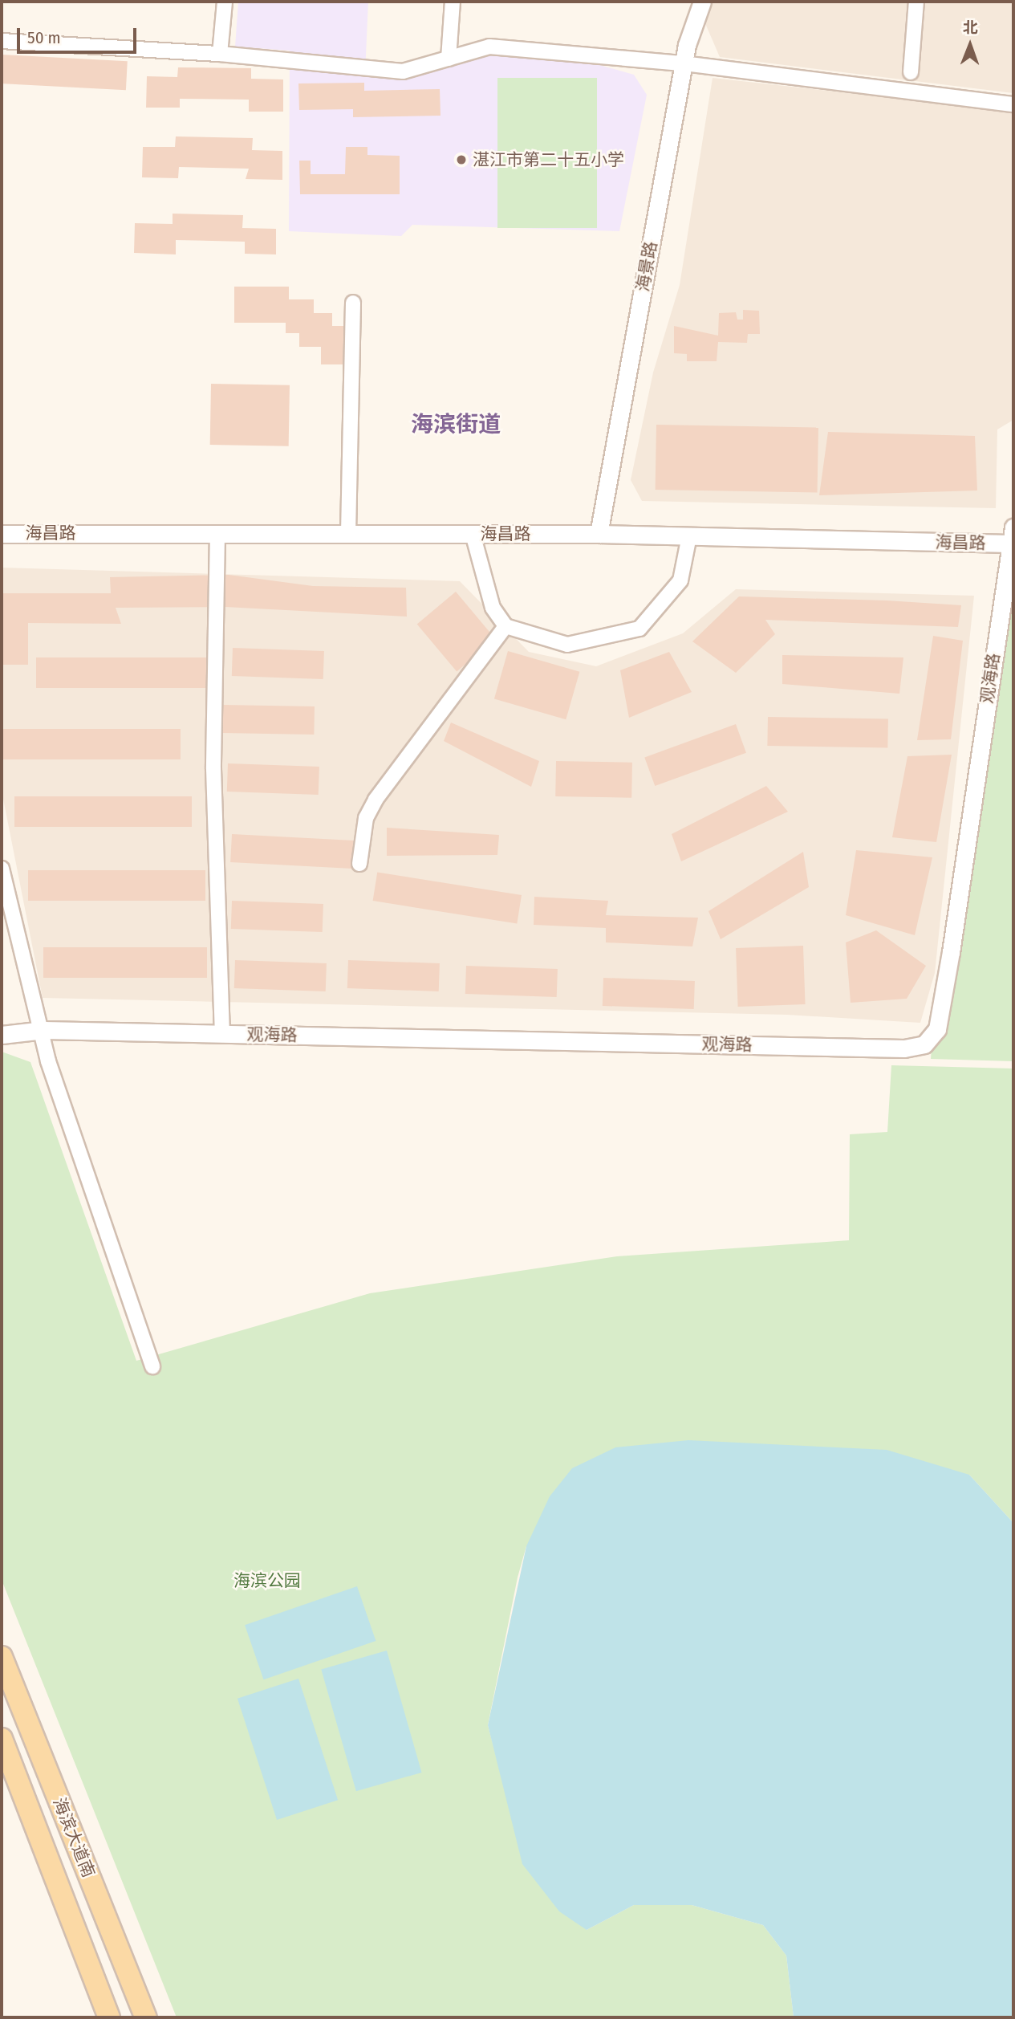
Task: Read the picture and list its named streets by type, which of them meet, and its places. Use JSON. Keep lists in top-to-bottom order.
{
  "streets": {
    "main road": ["海滨大道南"],
    "street": ["海景路", "海昌路", "观海路"]
  },
  "crossings": [
    ["海景路", "海昌路"],
    ["海昌路", "观海路"]
  ],
  "districts": ["海滨街道"],
  "parks": ["海滨公园"],
  "places": ["湛江市第二十五小学"],
  "scale_bar": "50 m",
  "north": "top"
}
